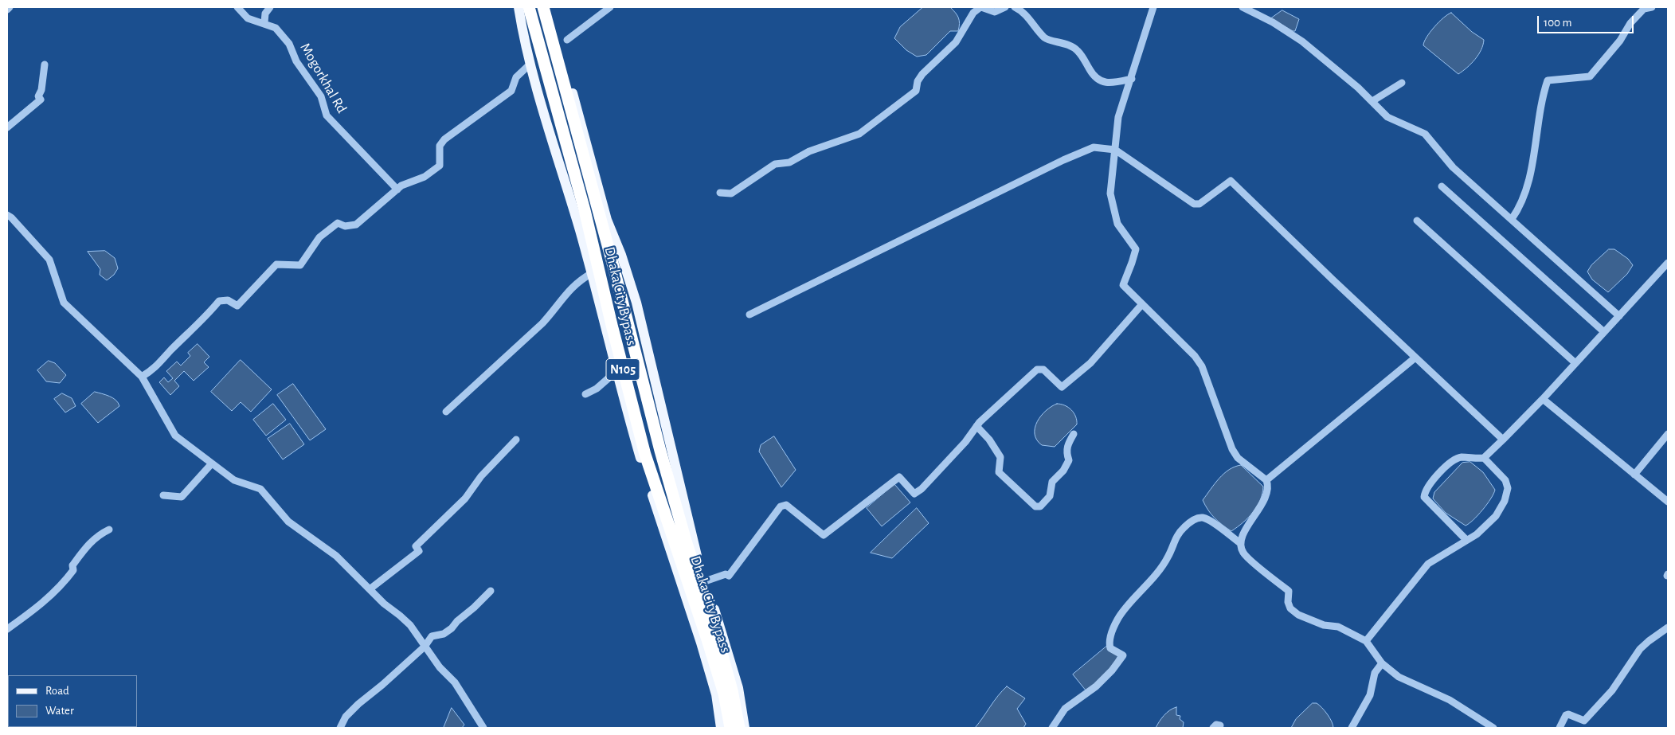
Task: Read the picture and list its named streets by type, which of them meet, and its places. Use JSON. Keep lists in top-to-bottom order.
{
  "streets": {
    "highway": ["Dhaka City Bypass", "N105"],
    "street": ["Mogorkhal Rd"]
  },
  "legend": ["Road", "Water"],
  "scale_bar": "100 m"
}
